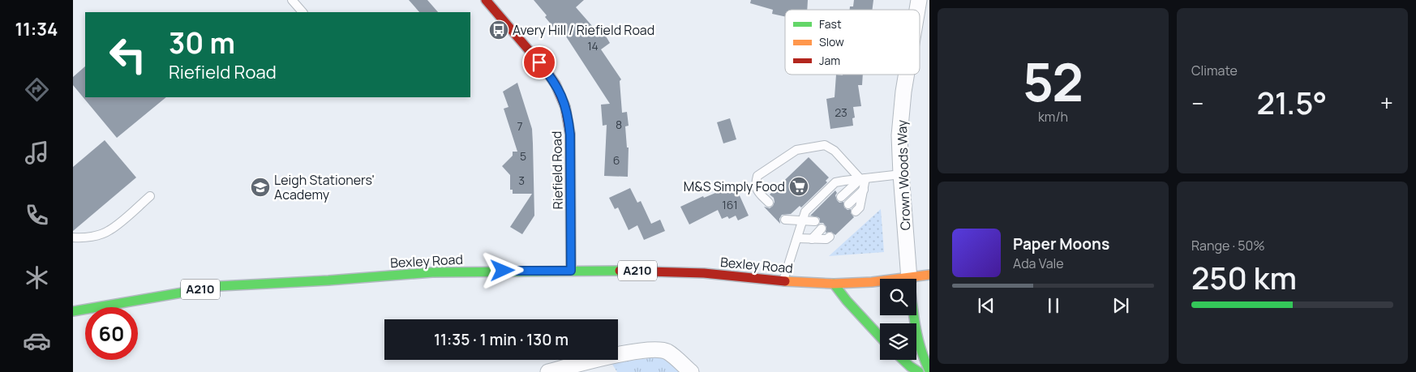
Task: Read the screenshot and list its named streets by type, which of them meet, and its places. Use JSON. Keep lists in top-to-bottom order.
{
  "streets": {
    "main road": ["Riefield Road", "Bexley Road", "A210"],
    "street": ["Crown Woods Way"]
  },
  "crossings": [
    ["Riefield Road", "Bexley Road"],
    ["Crown Woods Way", "Bexley Road"]
  ],
  "places": {
    "bus stop": ["Avery Hill / Riefield Road"],
    "supermarket": ["M&S Simply Food"],
    "school or university": ["Leigh Stationers' Academy"]
  },
  "house_numbers": [
    "14",
    "23",
    "8",
    "7",
    "5",
    "6",
    "3",
    "161"
  ],
  "legend": ["Fast", "Slow", "Jam"],
  "page": {
    "tabs": "11:34",
    "tile": [
      ["52", "km/h"],
      "Climate",
      ["Range · 50%", "250 km"]
    ],
    "turn": ["30 m", "Riefield Road"],
    "heat": ["−", "21.5°", "+"],
    "song": ["Paper Moons", "Ada Vale"],
    "limit": "60",
    "trip": "11:35 · 1 min · 130 m"
  }
}
